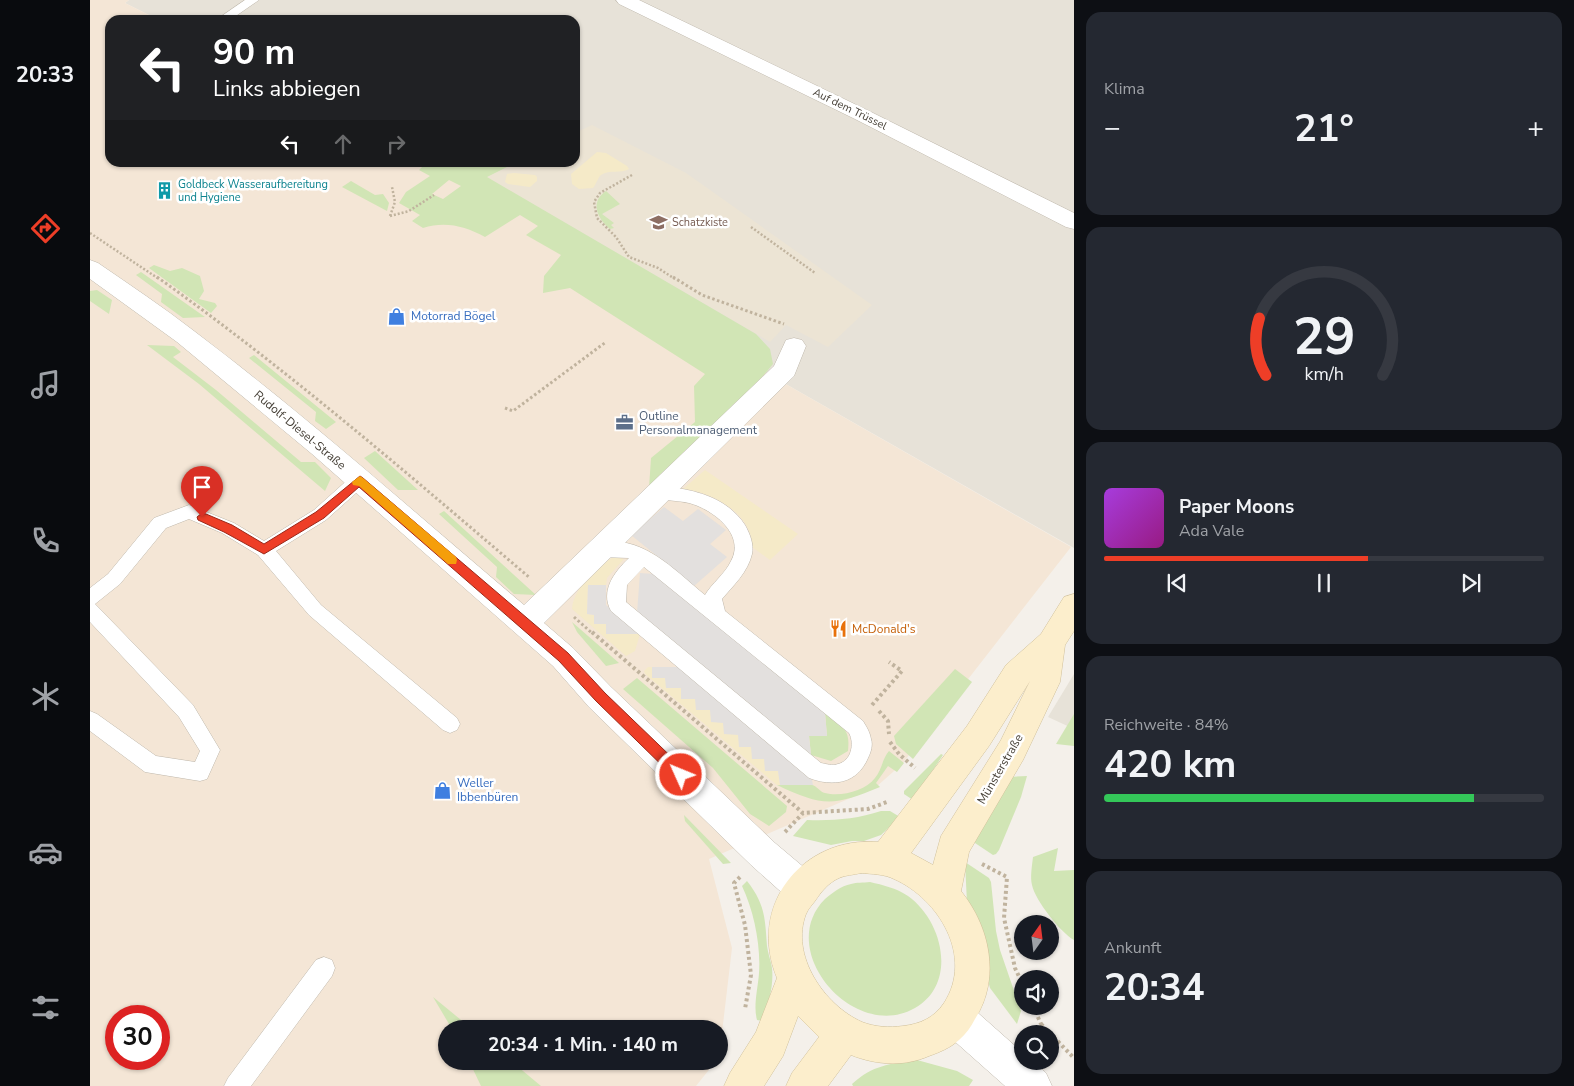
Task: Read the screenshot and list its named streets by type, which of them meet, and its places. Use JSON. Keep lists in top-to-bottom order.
{
  "streets": {
    "main road": ["Münsterstraße"],
    "street": ["Auf dem Trüssel", "Rudolf-Diesel-Straße"]
  },
  "places": {
    "building": ["Goldbeck Wasseraufbereitung und Hygiene"],
    "school or university": ["Schatzkiste"],
    "shop": ["Motorrad Bögel", "Weller Ibbenbüren"],
    "office": ["Outline Personalmanagement"],
    "restaurant": ["McDonald's"]
  },
  "north": "top",
  "page": {
    "tabs": "20:33",
    "tile": [
      "Klima",
      ["Reichweite · 84%", "420 km"],
      ["Ankunft", "20:34"]
    ],
    "turn": ["90 m", "Links abbiegen"],
    "heat": ["−", "21°", "+"],
    "song": ["Paper Moons", "Ada Vale"],
    "limit": "30",
    "trip": "20:34 · 1 Min. · 140 m",
    "gauge": ["29", "km/h"]
  }
}
